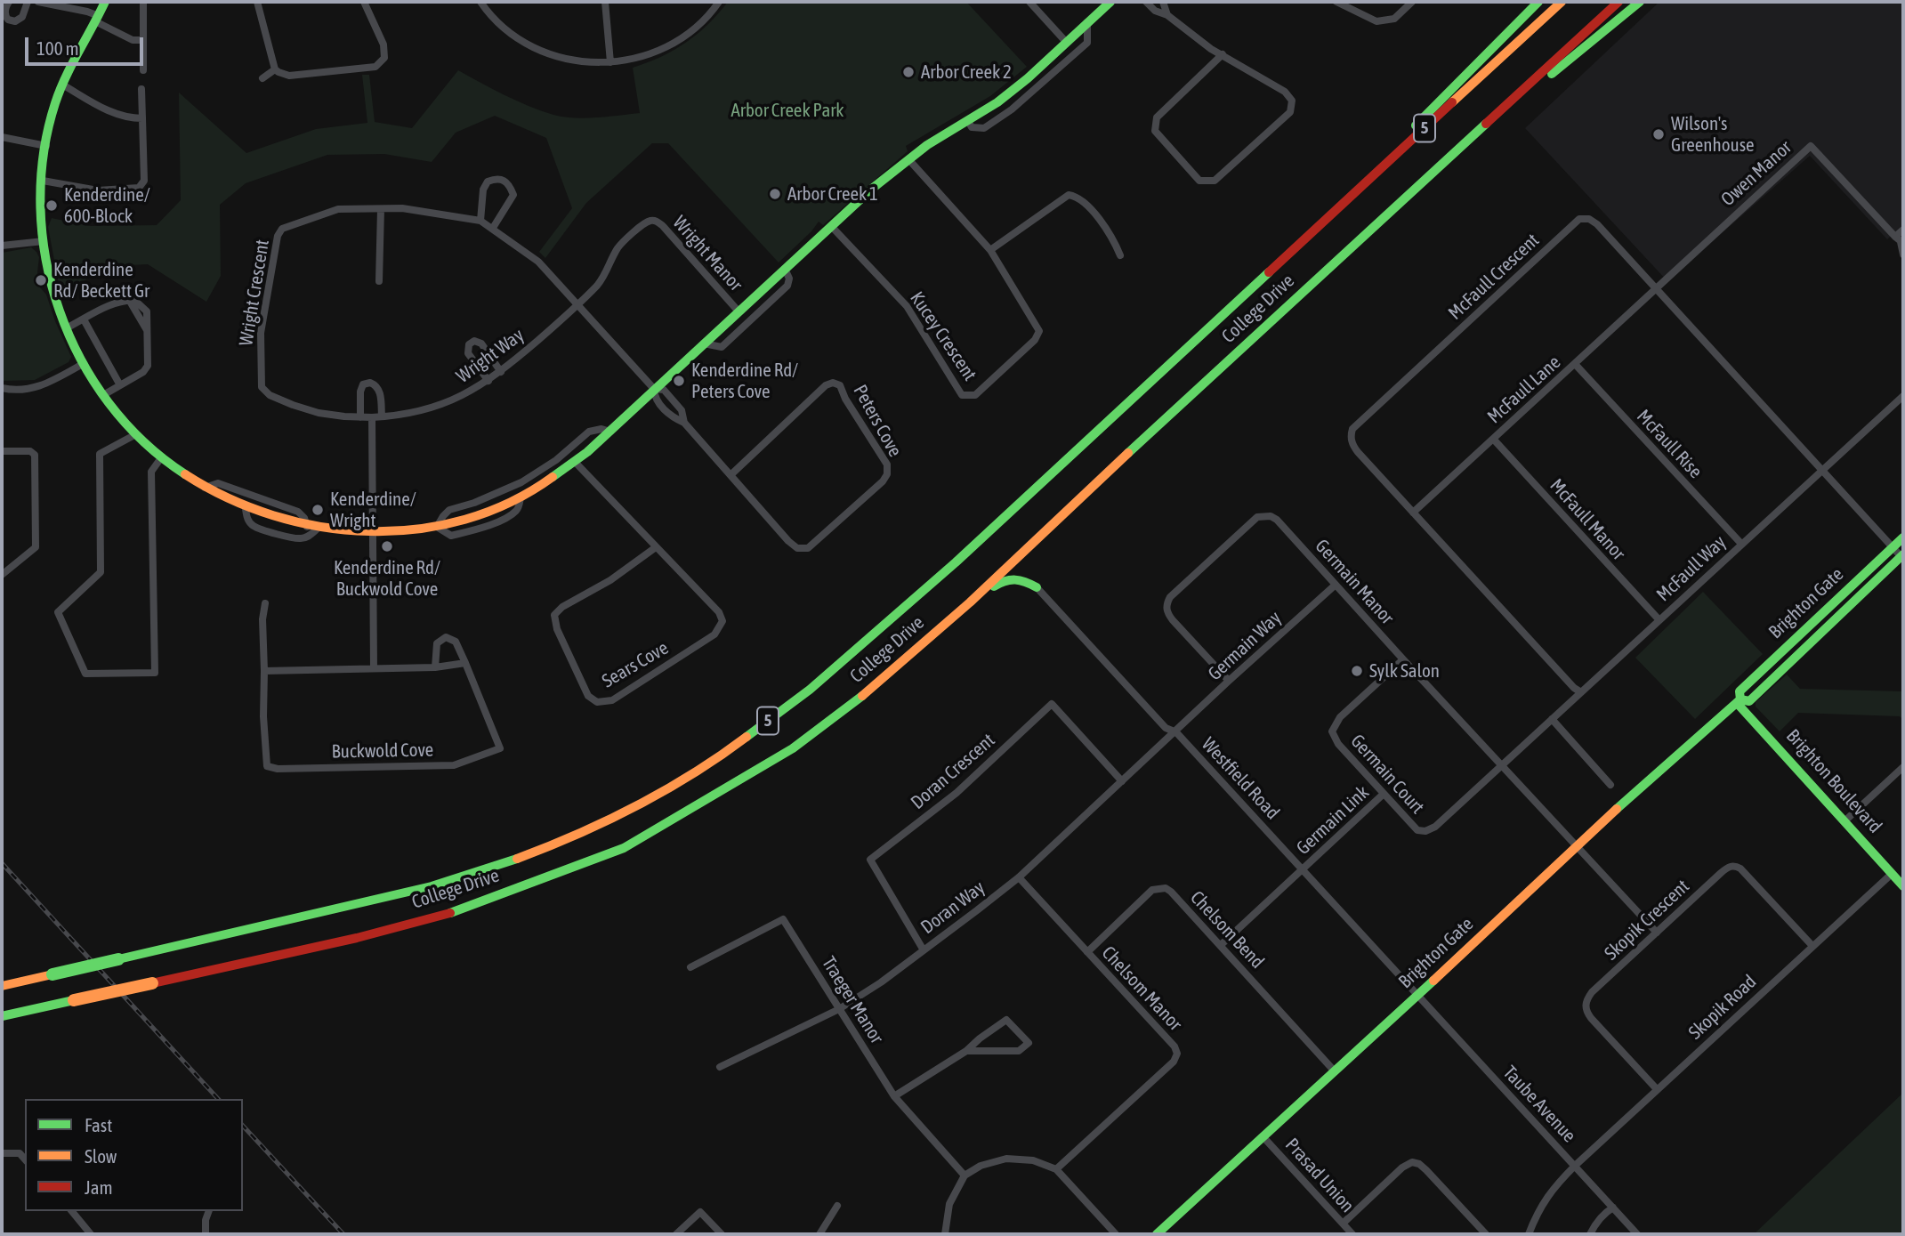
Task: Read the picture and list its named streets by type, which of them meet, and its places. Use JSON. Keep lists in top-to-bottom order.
{
  "streets": {
    "main road": [
      "5",
      "College Drive",
      "Brighton Gate",
      "Brighton Boulevard"
    ],
    "street": [
      "Owen Manor",
      "Wright Manor",
      "McFaull Crescent",
      "Wright Crescent",
      "Kucey Crescent",
      "Wright Way",
      "McFaull Lane",
      "Peters Cove",
      "McFaull Rise",
      "McFaull Manor",
      "McFaull Way",
      "Germain Manor",
      "Germain Way",
      "Sears Cove",
      "Buckwold Cove",
      "Doran Crescent",
      "Germain Court",
      "Westfield Road",
      "Germain Link",
      "Doran Way",
      "Skopik Crescent",
      "Chelsom Bend",
      "Chelsom Manor",
      "Traeger Manor",
      "Skopik Road",
      "Taube Avenue",
      "Prasad Union"
    ]
  },
  "crossings": [
    ["Owen Manor", "McFaull Crescent"],
    ["Owen Manor", "McFaull Lane"],
    ["Wright Manor", "Wright Crescent"],
    ["Wright Manor", "Wright Way"],
    ["McFaull Crescent", "McFaull Lane"],
    ["McFaull Crescent", "McFaull Way"],
    ["McFaull Crescent", "Brighton Gate"],
    ["Wright Crescent", "Wright Way"],
    ["Wright Crescent", "Peters Cove"],
    ["McFaull Lane", "McFaull Rise"],
    ["McFaull Lane", "McFaull Manor"],
    ["McFaull Rise", "McFaull Way"],
    ["McFaull Manor", "McFaull Way"],
    ["McFaull Way", "Germain Manor"],
    ["McFaull Way", "Germain Court"],
    ["Germain Manor", "Brighton Gate"],
    ["Germain Manor", "Germain Way"],
    ["Germain Manor", "Germain Court"],
    ["Germain Manor", "Skopik Crescent"],
    ["Brighton Gate", "Westfield Road"],
    ["Brighton Gate", "Brighton Boulevard"],
    ["Brighton Gate", "Chelsom Bend"],
    ["Brighton Gate", "Taube Avenue"],
    ["Brighton Gate", "Prasad Union"],
    ["Germain Way", "Westfield Road"],
    ["Germain Way", "Doran Way"],
    ["Doran Crescent", "Doran Way"],
    ["Germain Court", "Germain Link"],
    ["Westfield Road", "Germain Link"],
    ["Westfield Road", "Doran Way"],
    ["Westfield Road", "Taube Avenue"],
    ["Brighton Boulevard", "Skopik Road"],
    ["Germain Link", "Chelsom Bend"],
    ["Doran Way", "Chelsom Manor"],
    ["Doran Way", "Traeger Manor"],
    ["Skopik Crescent", "Skopik Road"],
    ["Chelsom Bend", "Chelsom Manor"],
    ["Skopik Road", "Taube Avenue"]
  ],
  "parks": ["Arbor Creek Park"],
  "places": [
    "Arbor Creek 2",
    "Wilson's Greenhouse",
    "Arbor Creek 1",
    "Kenderdine/ 600-Block",
    "Kenderdine Rd/ Beckett Gr",
    "Kenderdine Rd/ Peters Cove",
    "Kenderdine/ Wright",
    "Kenderdine Rd/ Buckwold Cove",
    "Sylk Salon"
  ],
  "legend": ["Fast", "Slow", "Jam"],
  "scale_bar": "100 m"
}
